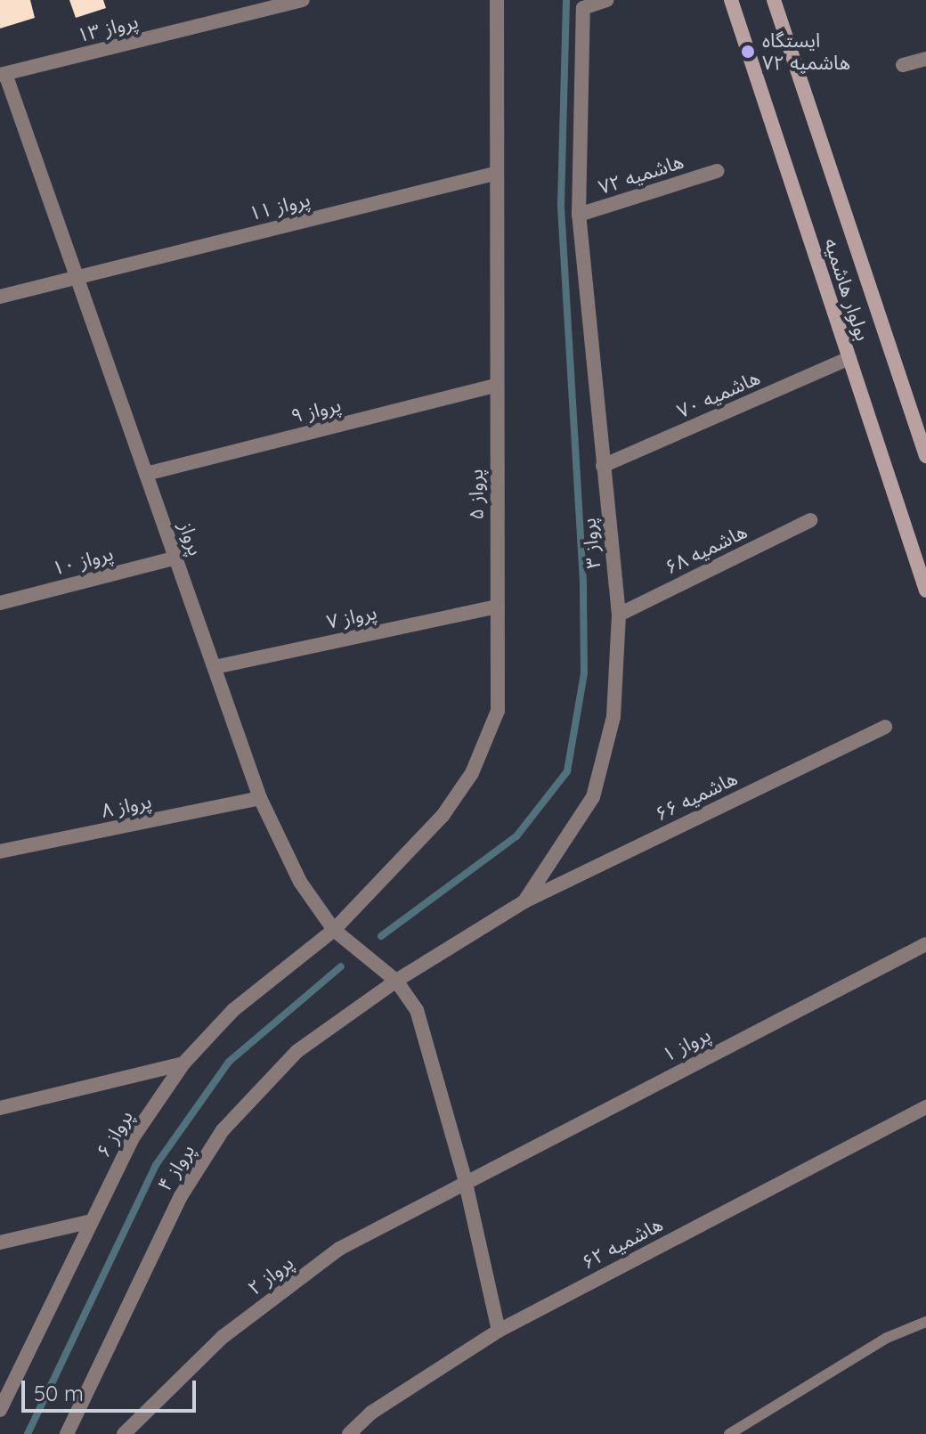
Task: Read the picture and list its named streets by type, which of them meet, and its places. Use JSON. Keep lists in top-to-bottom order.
{
  "streets": {
    "main road": ["بولوار هاشمیه"],
    "street": [
      "پرواز ۱۳",
      "هاشمیه ۷۲",
      "پرواز ۱۱",
      "هاشمیه ۷۰",
      "پرواز ۹",
      "پرواز ۵",
      "پرواز",
      "پرواز ۳",
      "هاشمیه ۶۸",
      "پرواز ۱۰",
      "پرواز ۷",
      "هاشمیه ۶۶",
      "پرواز ۸",
      "پرواز ۱",
      "پرواز ۶",
      "پرواز ۴",
      "هاشمیه ۶۲",
      "پرواز ۲"
    ]
  },
  "crossings": [
    ["پرواز ۱۳", "پرواز"],
    ["هاشمیه ۷۲", "پرواز ۳"],
    ["پرواز ۱۱", "پرواز ۵"],
    ["پرواز ۱۱", "پرواز"],
    ["بولوار هاشمیه", "هاشمیه ۷۰"],
    ["هاشمیه ۷۰", "پرواز ۳"],
    ["پرواز ۹", "پرواز ۵"],
    ["پرواز ۹", "پرواز"],
    ["پرواز ۵", "پرواز"],
    ["پرواز ۵", "پرواز ۷"],
    ["پرواز ۵", "پرواز ۶"],
    ["پرواز", "پرواز ۳"],
    ["پرواز", "پرواز ۱۰"],
    ["پرواز", "پرواز ۷"],
    ["پرواز", "پرواز ۸"],
    ["پرواز", "پرواز ۱"],
    ["پرواز", "پرواز ۶"],
    ["پرواز", "پرواز ۴"],
    ["پرواز", "هاشمیه ۶۲"],
    ["پرواز", "پرواز ۲"],
    ["پرواز ۳", "هاشمیه ۶۸"],
    ["پرواز ۳", "هاشمیه ۶۶"],
    ["پرواز ۳", "پرواز ۴"],
    ["پرواز ۱", "پرواز ۲"]
  ],
  "places": ["ایستگاه هاشمیه ۷۲"],
  "scale_bar": "50 m"
}
